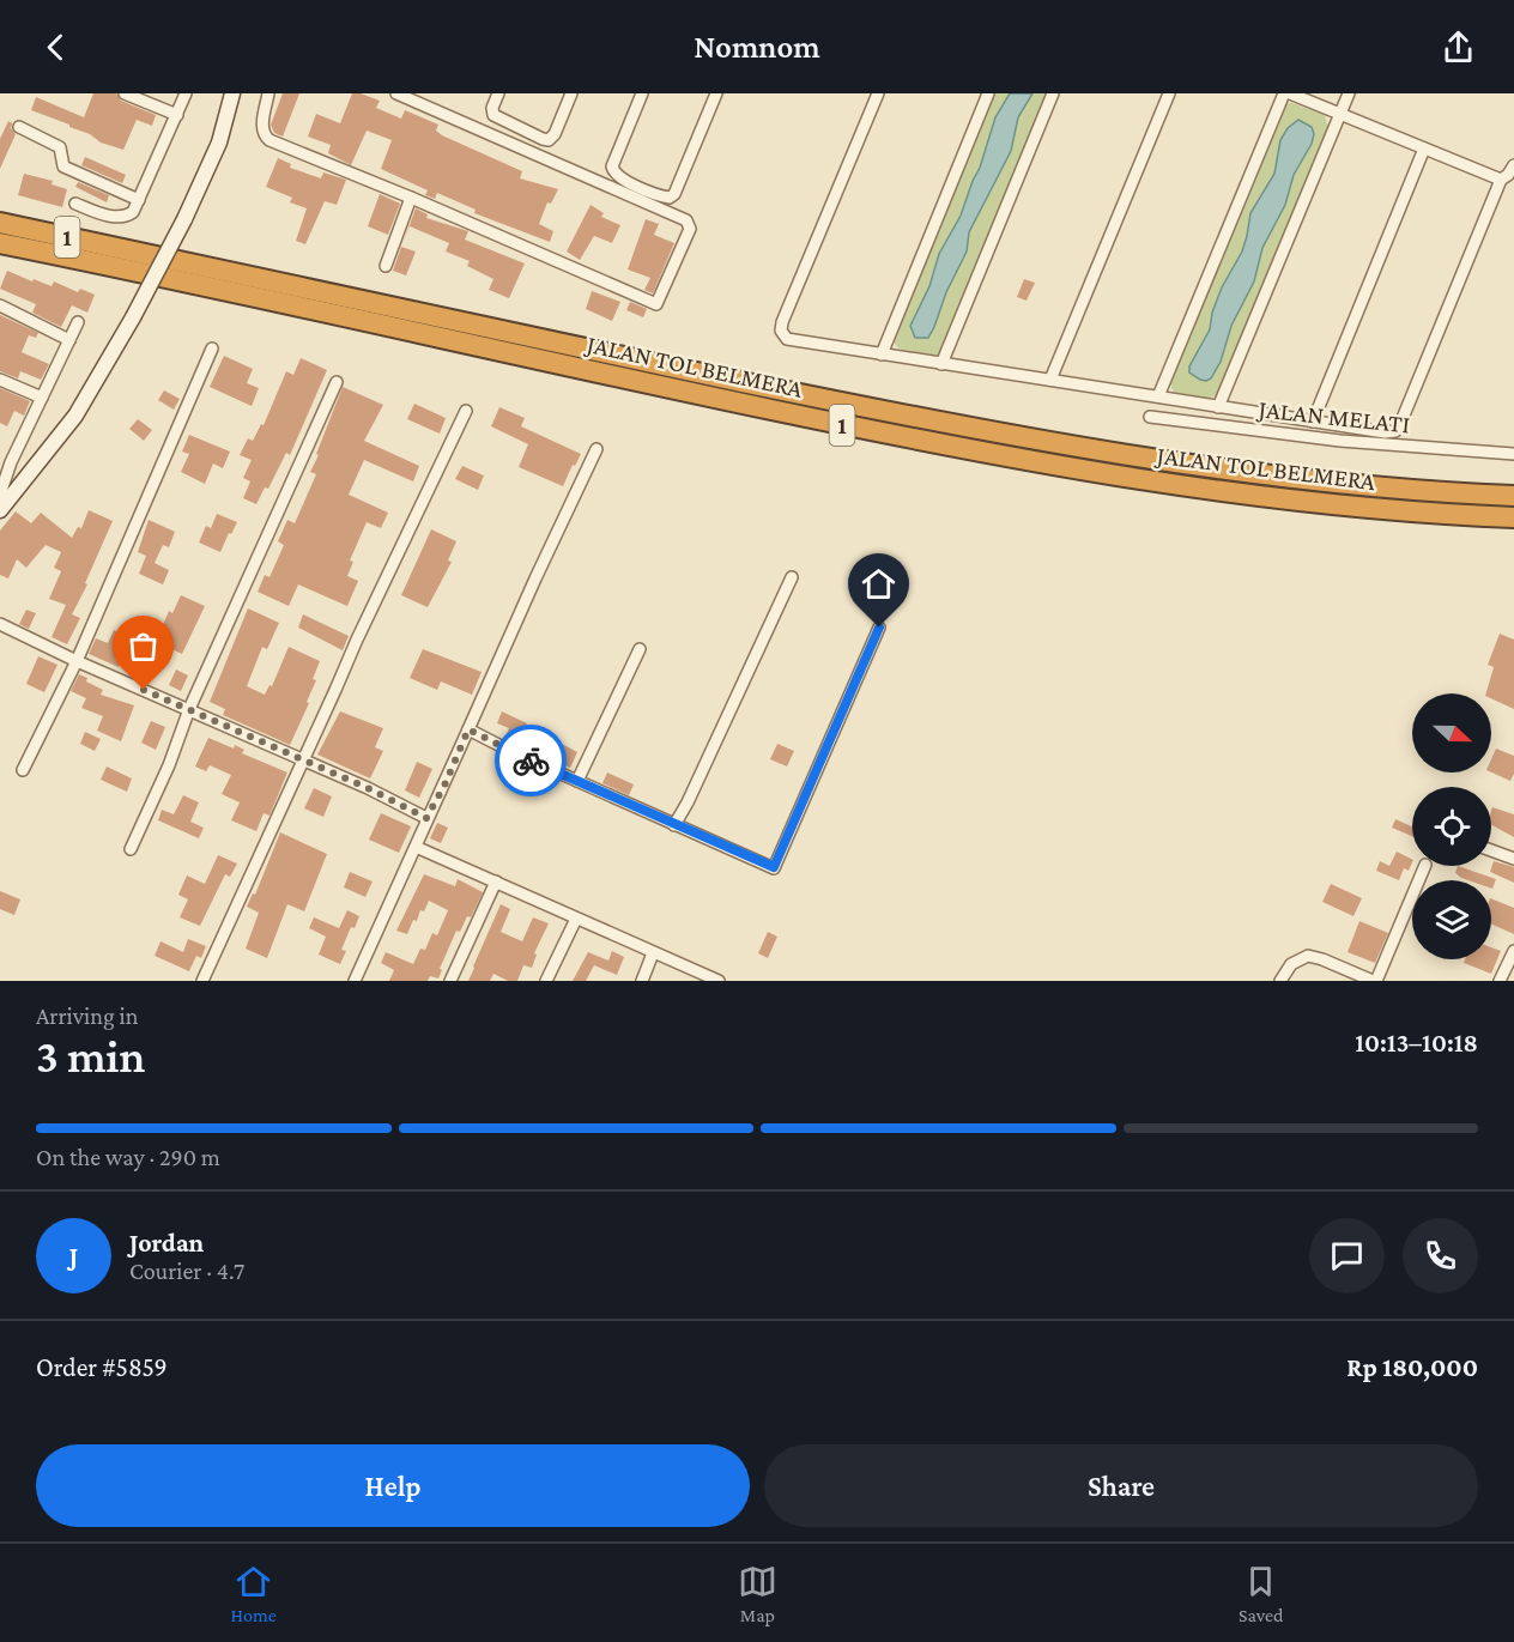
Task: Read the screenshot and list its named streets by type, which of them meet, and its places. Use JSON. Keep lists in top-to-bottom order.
{
  "streets": {
    "highway": ["1", "JALAN TOL BELMERA"],
    "street": ["JALAN MELATI"]
  },
  "north": "right",
  "page": {
    "header": "Nomnom",
    "heading": ["3 min", "Arriving in", "10:13–10:18"],
    "panel": [
      "Jordan",
      "Courier · 4.7",
      "Order #5859",
      "Rp 180,000"
    ],
    "bar": "On the way · 290 m",
    "round": "J",
    "buttons": ["Help", "Share"],
    "tabs": ["Home", "Map", "Saved"]
  }
}
